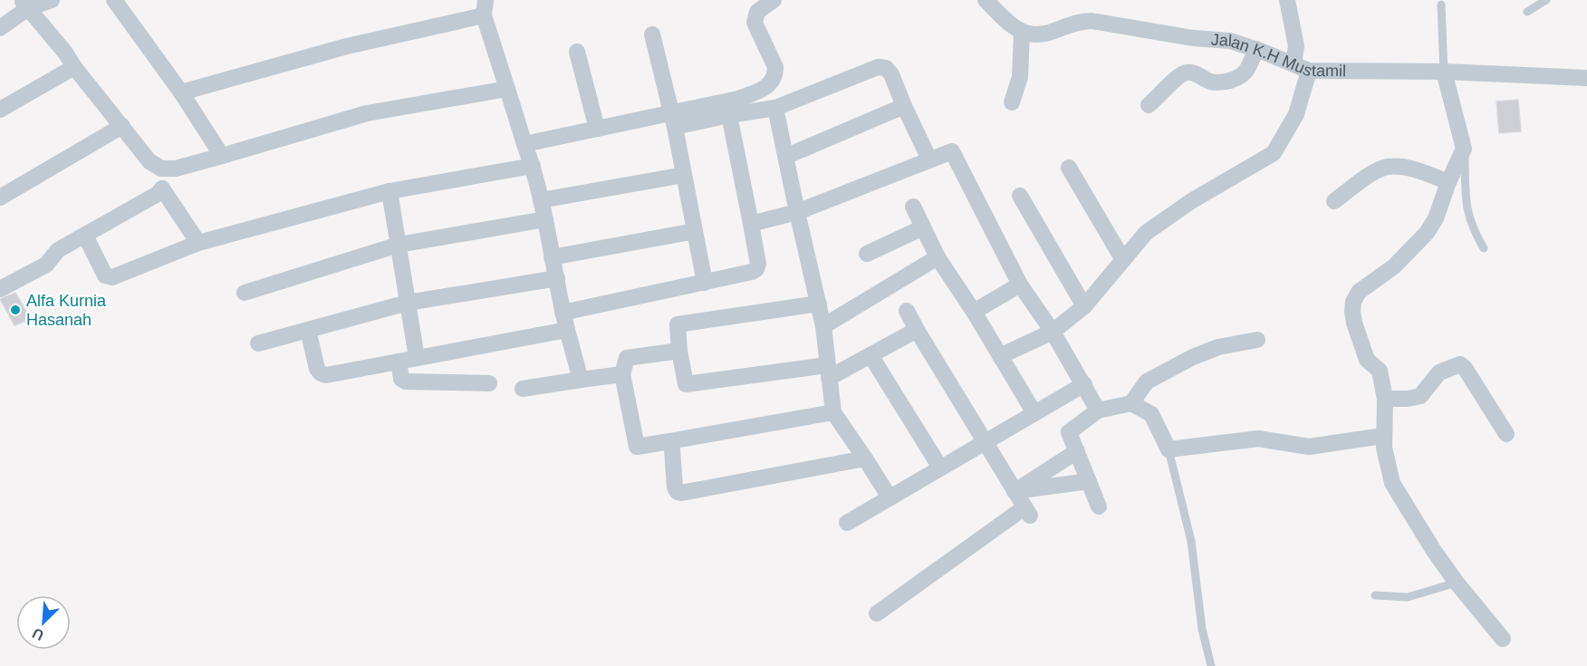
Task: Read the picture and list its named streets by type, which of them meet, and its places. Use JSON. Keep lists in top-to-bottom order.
{
  "streets": {
    "street": ["Jalan K.H Mustamil"]
  },
  "places": ["Alfa Kurnia Hasanah"],
  "north": "bottom left"
}
